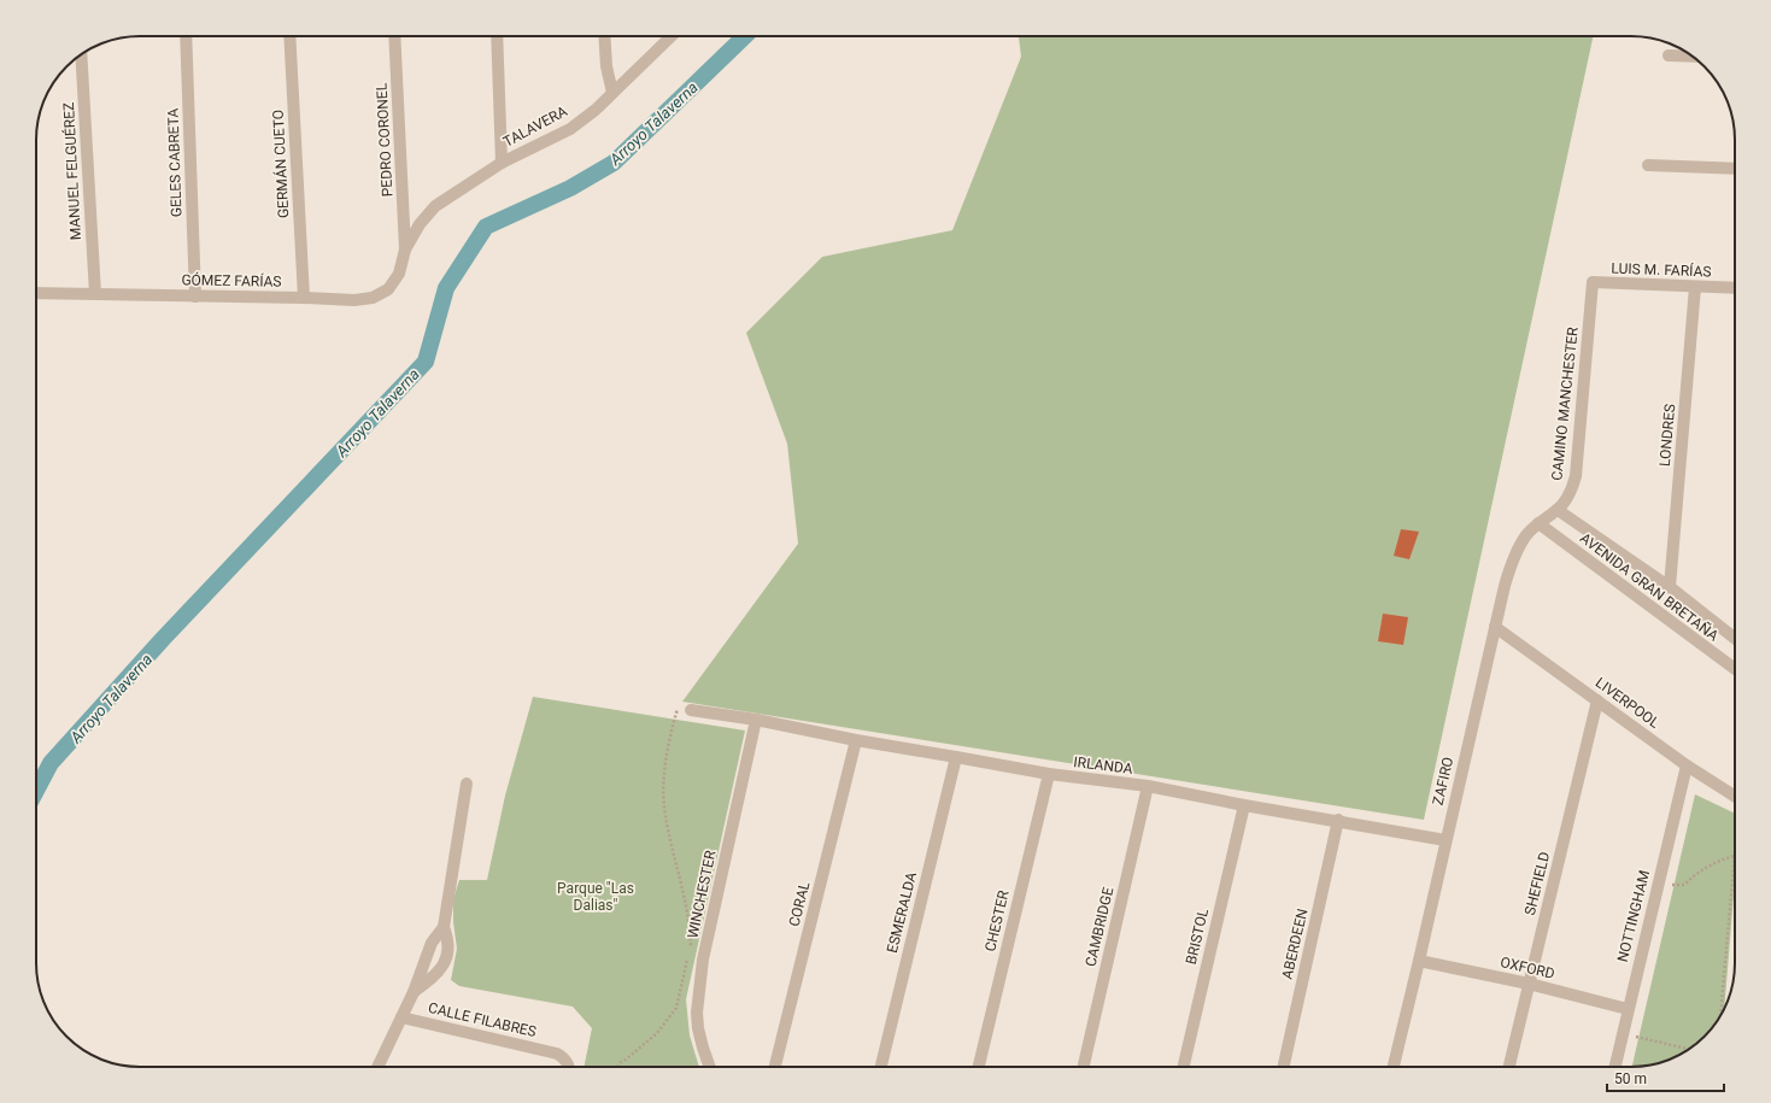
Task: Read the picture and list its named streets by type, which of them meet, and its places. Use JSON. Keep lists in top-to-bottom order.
{
  "streets": {
    "street": [
      "TALAVERA",
      "PEDRO CORONEL",
      "GELES CABRETA",
      "GERMÁN CUETO",
      "MANUEL FELGUÉREZ",
      "LUIS M. FARÍAS",
      "GÓMEZ FARÍAS",
      "CAMINO MANCHESTER",
      "LONDRES",
      "AVENIDA GRAN BRETAÑA",
      "LIVERPOOL",
      "IRLANDA",
      "ZAFIRO",
      "SHEFIELD",
      "WINCHESTER",
      "CORAL",
      "ESMERALDA",
      "NOTTINGHAM",
      "CHESTER",
      "CAMBRIDGE",
      "BRISTOL",
      "ABERDEEN",
      "OXFORD",
      "CALLE FILABRES"
    ]
  },
  "crossings": [
    ["TALAVERA", "PEDRO CORONEL"],
    ["TALAVERA", "GÓMEZ FARÍAS"],
    ["PEDRO CORONEL", "GÓMEZ FARÍAS"],
    ["GELES CABRETA", "GÓMEZ FARÍAS"],
    ["GERMÁN CUETO", "GÓMEZ FARÍAS"],
    ["MANUEL FELGUÉREZ", "GÓMEZ FARÍAS"],
    ["LUIS M. FARÍAS", "CAMINO MANCHESTER"],
    ["LUIS M. FARÍAS", "LONDRES"],
    ["CAMINO MANCHESTER", "AVENIDA GRAN BRETAÑA"],
    ["CAMINO MANCHESTER", "ZAFIRO"],
    ["LONDRES", "AVENIDA GRAN BRETAÑA"],
    ["AVENIDA GRAN BRETAÑA", "ZAFIRO"],
    ["LIVERPOOL", "ZAFIRO"],
    ["LIVERPOOL", "SHEFIELD"],
    ["LIVERPOOL", "NOTTINGHAM"],
    ["IRLANDA", "ZAFIRO"],
    ["IRLANDA", "WINCHESTER"],
    ["IRLANDA", "CORAL"],
    ["IRLANDA", "ESMERALDA"],
    ["IRLANDA", "CHESTER"],
    ["IRLANDA", "CAMBRIDGE"],
    ["IRLANDA", "BRISTOL"],
    ["IRLANDA", "ABERDEEN"],
    ["ZAFIRO", "OXFORD"],
    ["SHEFIELD", "OXFORD"],
    ["NOTTINGHAM", "OXFORD"]
  ],
  "water": ["Arroyo Talaverna"],
  "parks": ["Parque \"Las Dalias\""],
  "scale_bar": "50 m"
}
